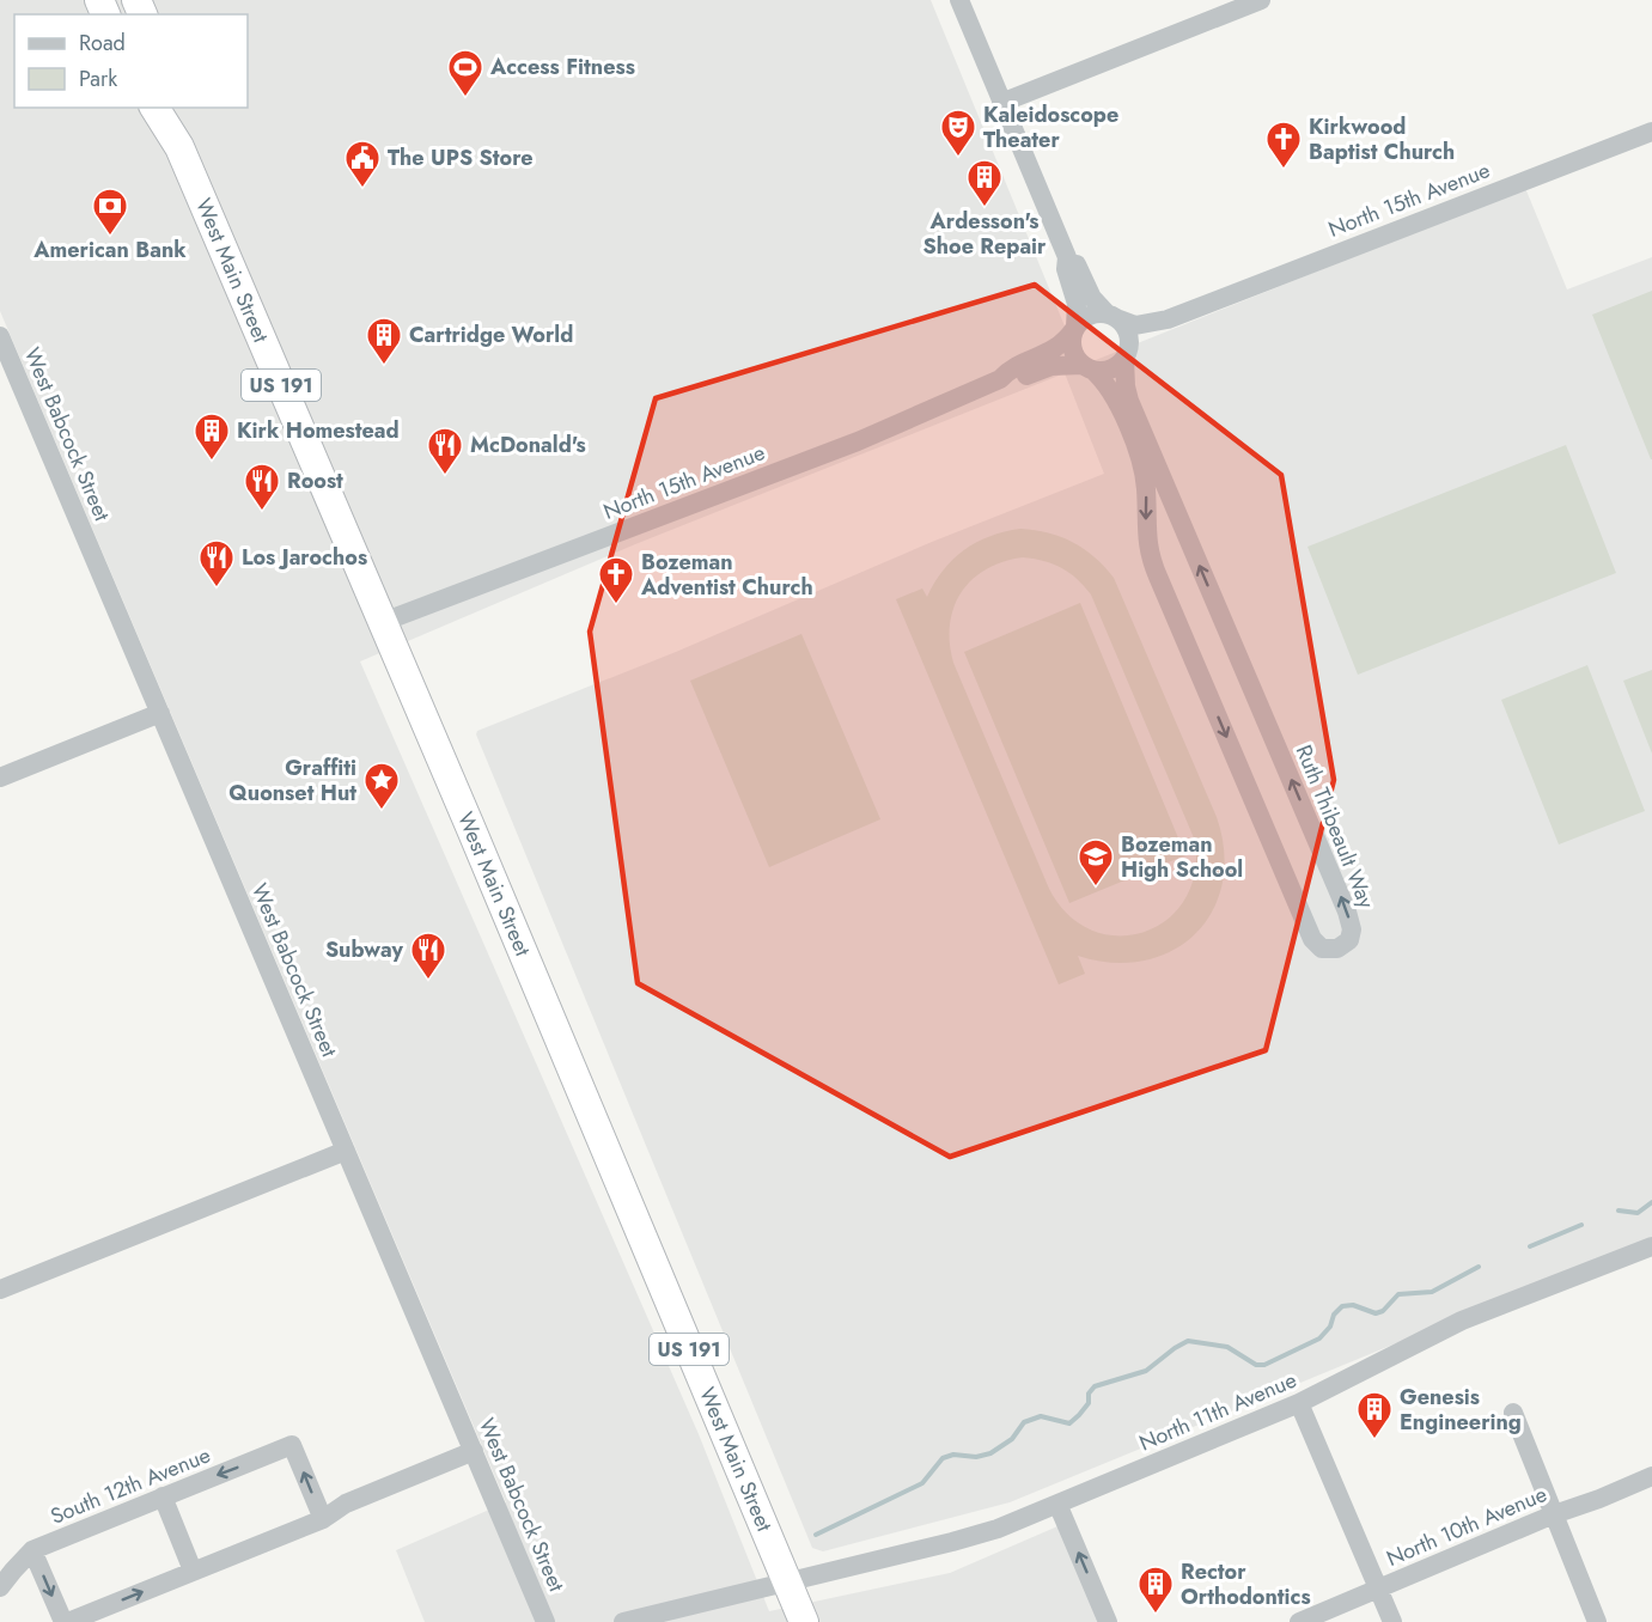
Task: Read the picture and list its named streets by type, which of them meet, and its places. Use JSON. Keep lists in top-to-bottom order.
{
  "streets": {
    "highway": ["West Main Street", "US 191"],
    "street": [
      "North 15th Avenue",
      "West Babcock Street",
      "Ruth Thibeault Way",
      "North 11th Avenue",
      "South 12th Avenue",
      "North 10th Avenue"
    ]
  },
  "crossings": [
    ["North 15th Avenue", "West Main Street"],
    ["North 15th Avenue", "Ruth Thibeault Way"],
    ["West Main Street", "North 11th Avenue"]
  ],
  "places": {
    "sports": ["Access Fitness"],
    "theatre": ["Kaleidoscope Theater"],
    "church": ["Kirkwood Baptist Church", "Bozeman Adventist Church"],
    "public building": ["The UPS Store"],
    "building": [
      "Ardesson's Shoe Repair",
      "Cartridge World",
      "Kirk Homestead",
      "Genesis Engineering",
      "Rector Orthodontics"
    ],
    "bank": ["American Bank"],
    "restaurant": [
      "McDonald's",
      "Roost",
      "Los Jarochos",
      "Subway"
    ],
    "place": ["Graffiti Quonset Hut"],
    "school or university": ["Bozeman High School"]
  },
  "legend": ["Road", "Park"]
}
